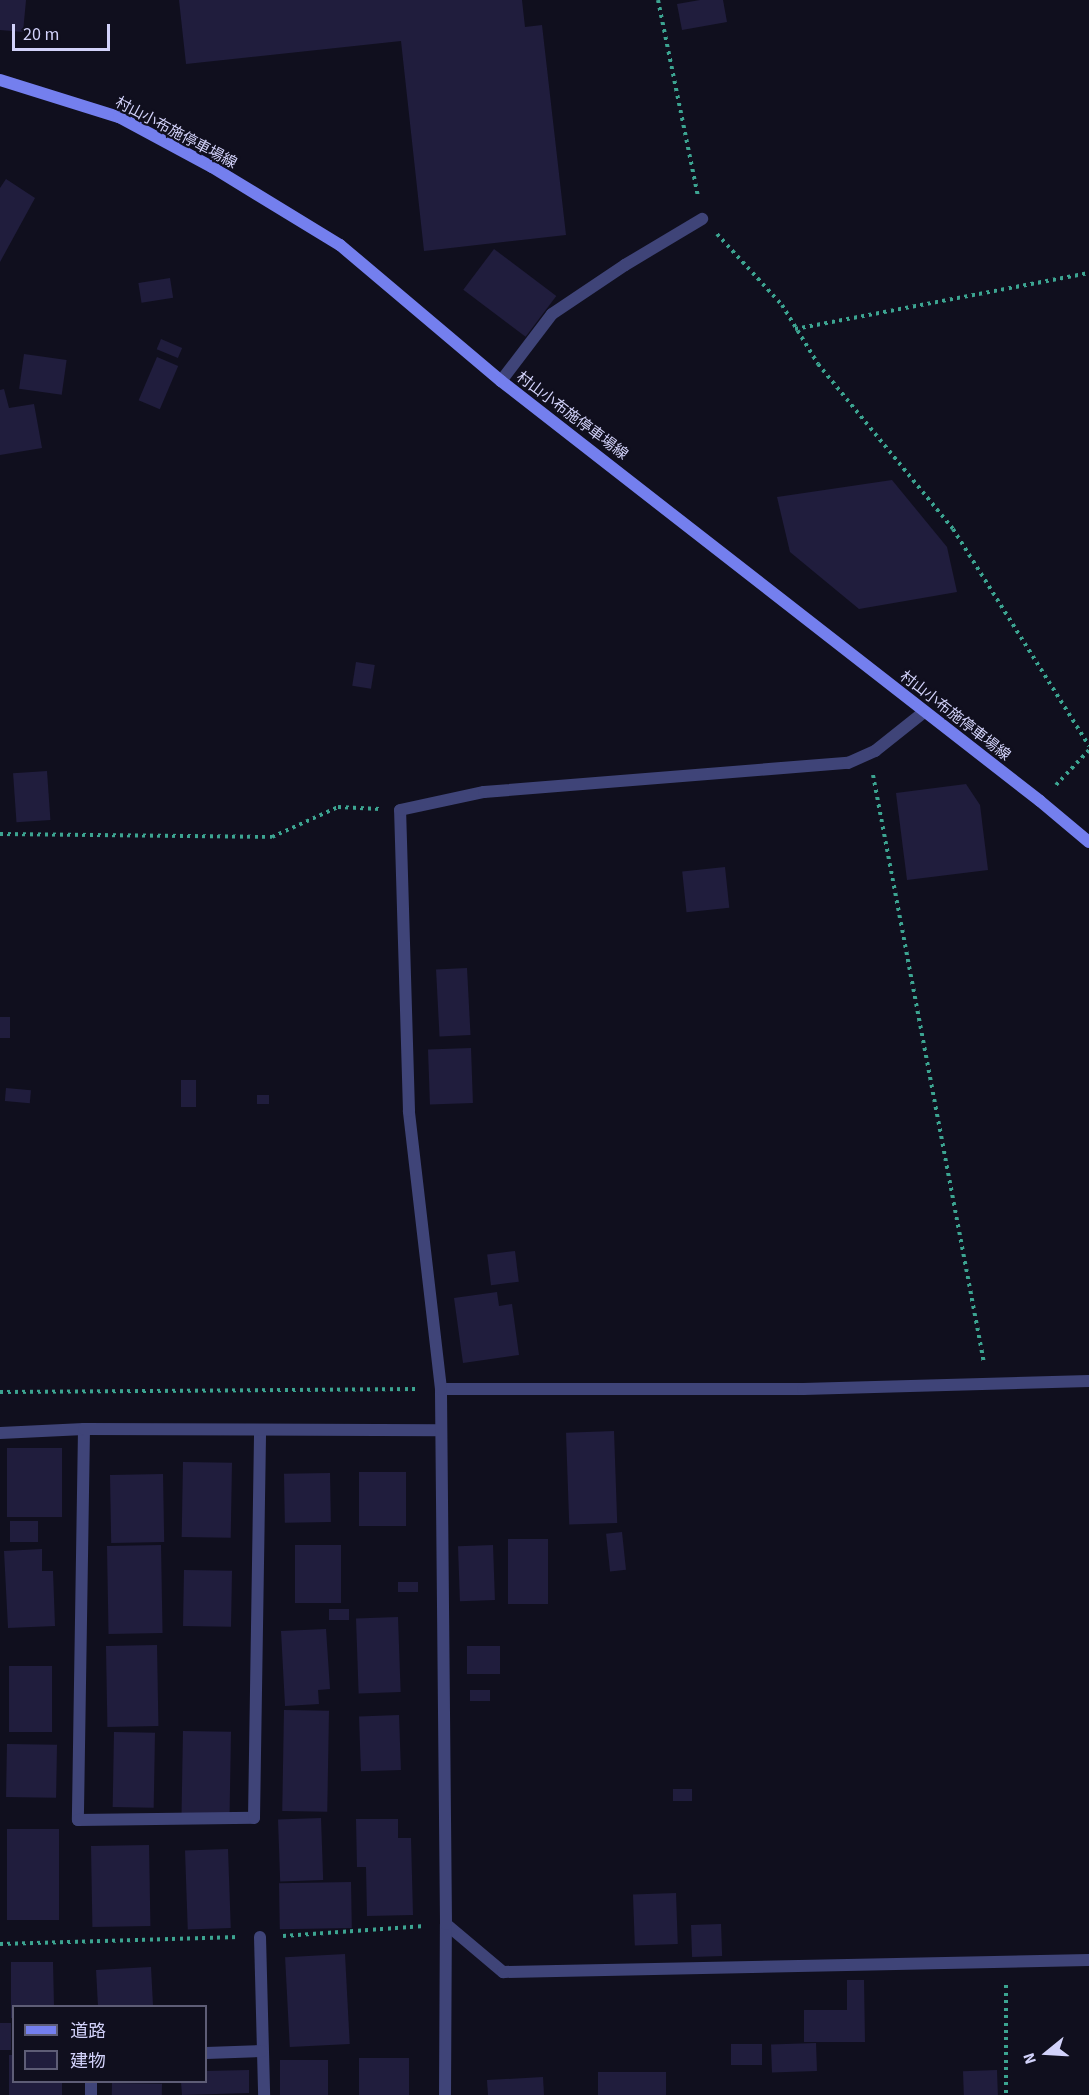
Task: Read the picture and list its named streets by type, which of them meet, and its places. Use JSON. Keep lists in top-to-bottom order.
{
  "streets": {
    "main road": ["村山小布施停車場線"]
  },
  "legend": ["道路", "建物"],
  "scale_bar": "20 m",
  "north": "left"
}
